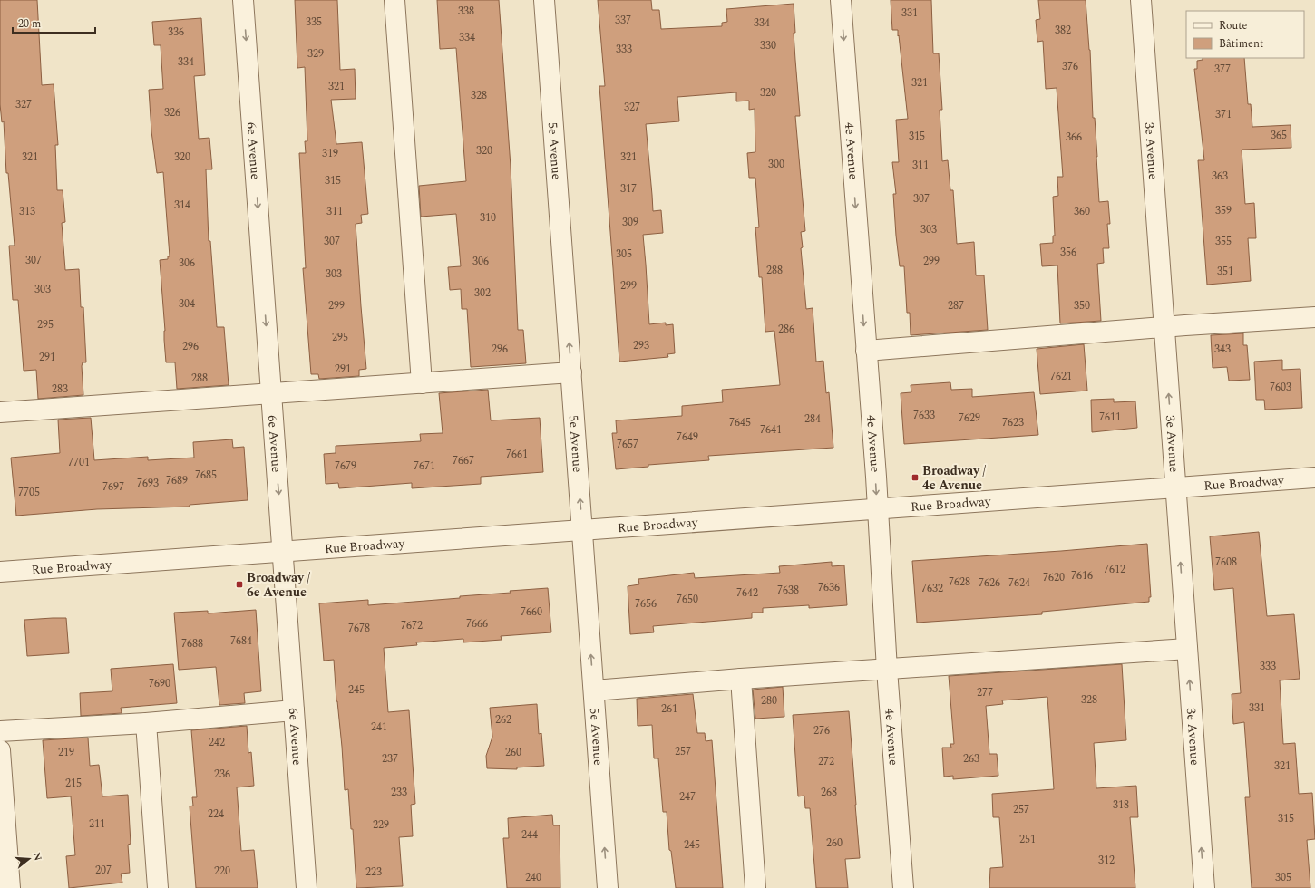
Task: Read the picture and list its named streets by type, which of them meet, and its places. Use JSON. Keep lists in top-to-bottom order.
{
  "streets": {
    "street": [
      "6e Avenue",
      "5e Avenue",
      "4e Avenue",
      "3e Avenue",
      "Rue Broadway"
    ]
  },
  "crossings": [
    ["6e Avenue", "Rue Broadway"],
    ["5e Avenue", "Rue Broadway"],
    ["4e Avenue", "Rue Broadway"],
    ["3e Avenue", "Rue Broadway"]
  ],
  "one_way": ["4e Avenue", "3e Avenue"],
  "places": {
    "transit": ["Broadway / 4e Avenue", "Broadway / 6e Avenue"]
  },
  "house_numbers": [
    "338",
    "331",
    "337",
    "335",
    "334",
    "382",
    "336",
    "334",
    "330",
    "333",
    "329",
    "334",
    "376",
    "377",
    "321",
    "321",
    "320",
    "328",
    "327",
    "327",
    "326",
    "371",
    "365",
    "315",
    "366",
    "320",
    "319",
    "321",
    "320",
    "321",
    "300",
    "311",
    "363",
    "315",
    "317",
    "307",
    "314",
    "359",
    "313",
    "311",
    "360",
    "310",
    "309",
    "303",
    "307",
    "355",
    "356",
    "305",
    "307",
    "306",
    "299",
    "306",
    "288",
    "351",
    "303",
    "299",
    "303",
    "302",
    "304",
    "299",
    "287",
    "350",
    "295",
    "286",
    "295",
    "293",
    "296",
    "296",
    "343",
    "291",
    "291",
    "7621",
    "288",
    "7603",
    "283",
    "7633",
    "7611",
    "7629",
    "284",
    "7645",
    "7623",
    "7641",
    "7649",
    "7657",
    "7661",
    "7667",
    "7701",
    "7679",
    "7671",
    "7685",
    "7689",
    "7693",
    "7697",
    "7705",
    "7608",
    "7612",
    "7616",
    "7620",
    "7628",
    "7626",
    "7624",
    "7636",
    "7632",
    "7638",
    "7642",
    "7650",
    "7656",
    "7660",
    "7666",
    "7672",
    "7678",
    "7684",
    "7688",
    "333",
    "7690",
    "245",
    "277",
    "328",
    "280",
    "331",
    "261",
    "262",
    "241",
    "276",
    "242",
    "257",
    "219",
    "260",
    "237",
    "263",
    "272",
    "321",
    "236",
    "215",
    "233",
    "268",
    "247",
    "318",
    "257",
    "224",
    "315",
    "211",
    "229",
    "244",
    "251",
    "260",
    "245",
    "312",
    "207",
    "220",
    "223",
    "240",
    "305"
  ],
  "legend": ["Route", "Bâtiment"],
  "scale_bar": "20 m",
  "north": "right"
}
